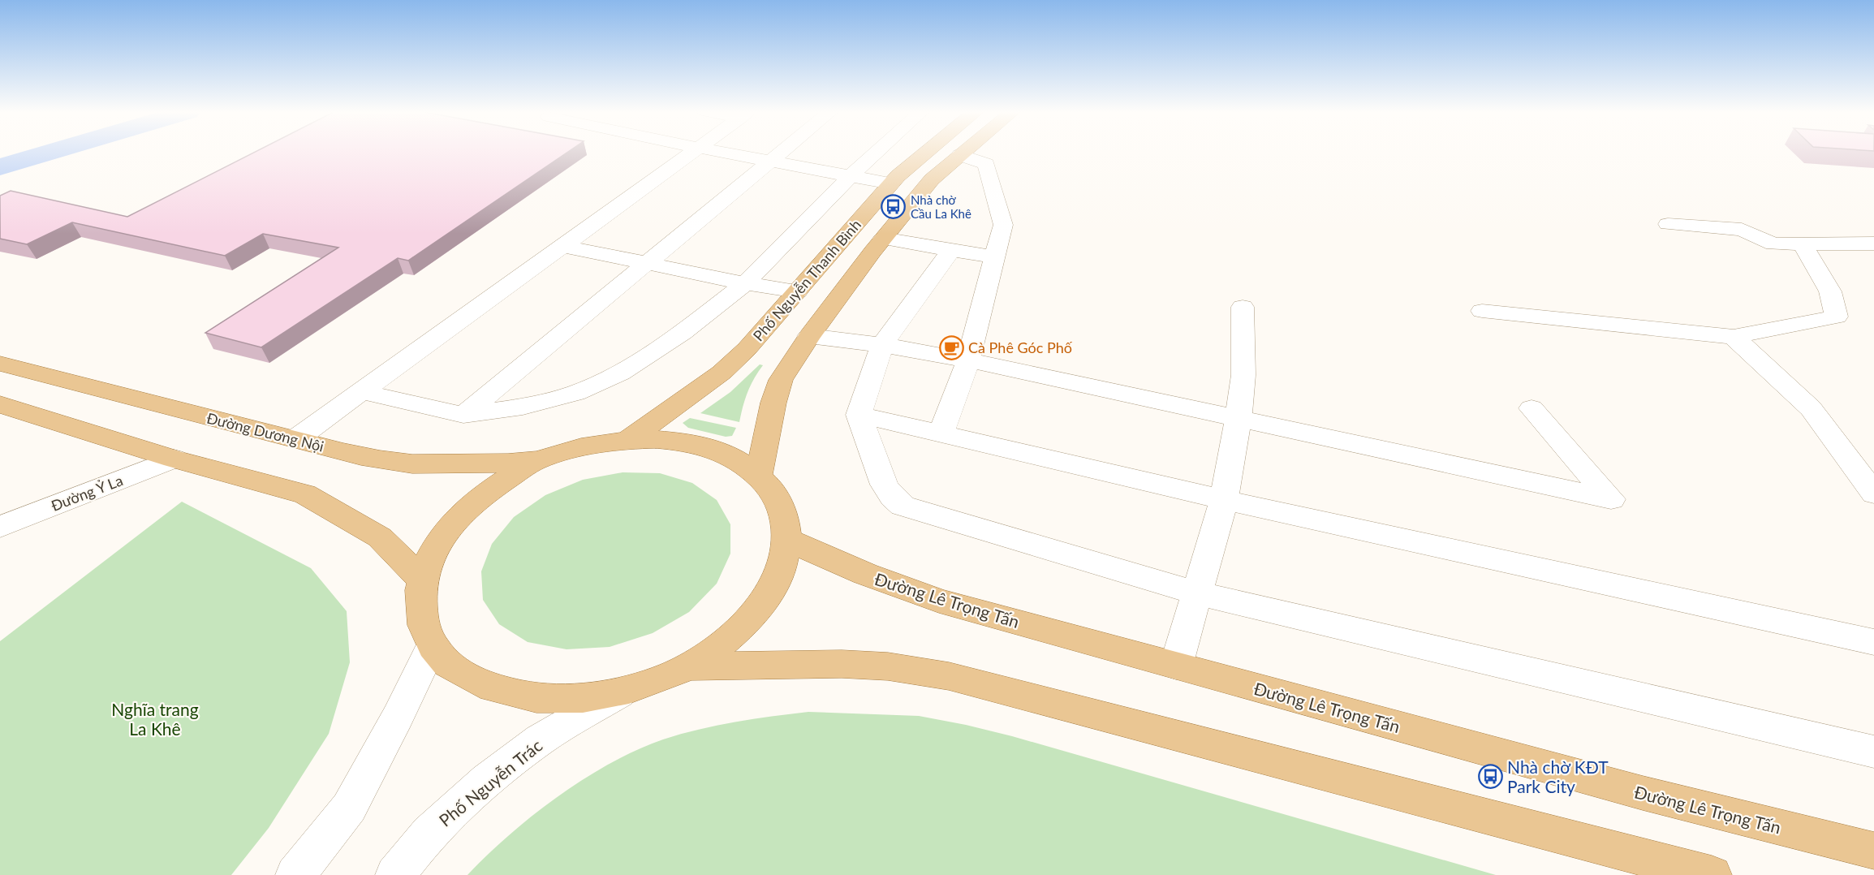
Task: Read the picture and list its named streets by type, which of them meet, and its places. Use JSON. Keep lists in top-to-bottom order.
{
  "streets": {
    "main road": ["Phố Nguyễn Thanh Bình", "Đường Dương Nội", "Đường Lê Trọng Tấn"],
    "street": ["Đường Ỷ La", "Phố Nguyễn Trác"]
  },
  "parks": ["Nghĩa trang La Khê"],
  "places": {
    "bus stop": ["Nhà chờ Cầu La Khê", "Nhà chờ KĐT Park City"],
    "cafe": ["Cà Phê Góc Phố"]
  }
}
